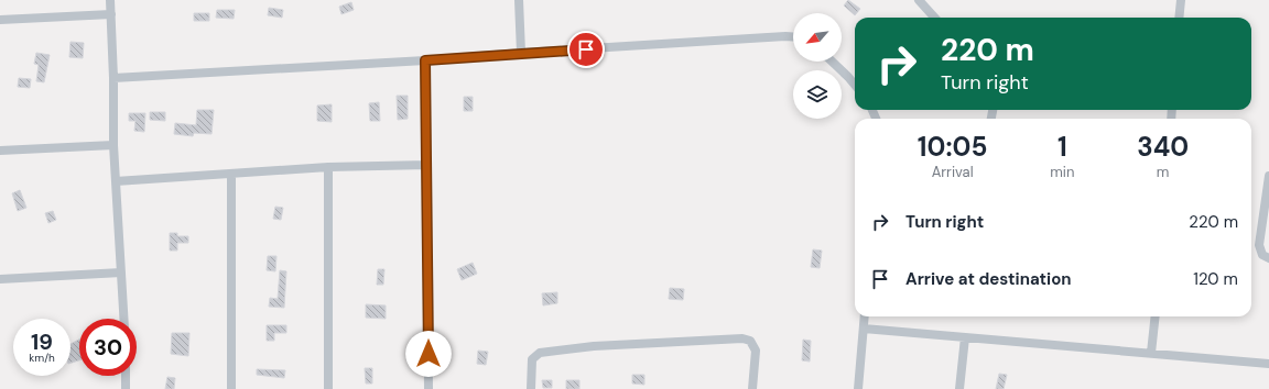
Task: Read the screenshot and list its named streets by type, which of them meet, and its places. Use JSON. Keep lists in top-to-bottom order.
{
  "north": "bottom left",
  "page": {
    "turn": ["220 m", "Turn right"],
    "eta": [
      "10:05",
      "Arrival",
      "1",
      "min",
      "340",
      "m"
    ],
    "list": [
      {
        "name": "Turn right",
        "value": "220 m"
      },
      {
        "name": "Arrive at destination",
        "value": "120 m"
      }
    ],
    "speed": "19 km/h",
    "limit": "30"
  }
}
